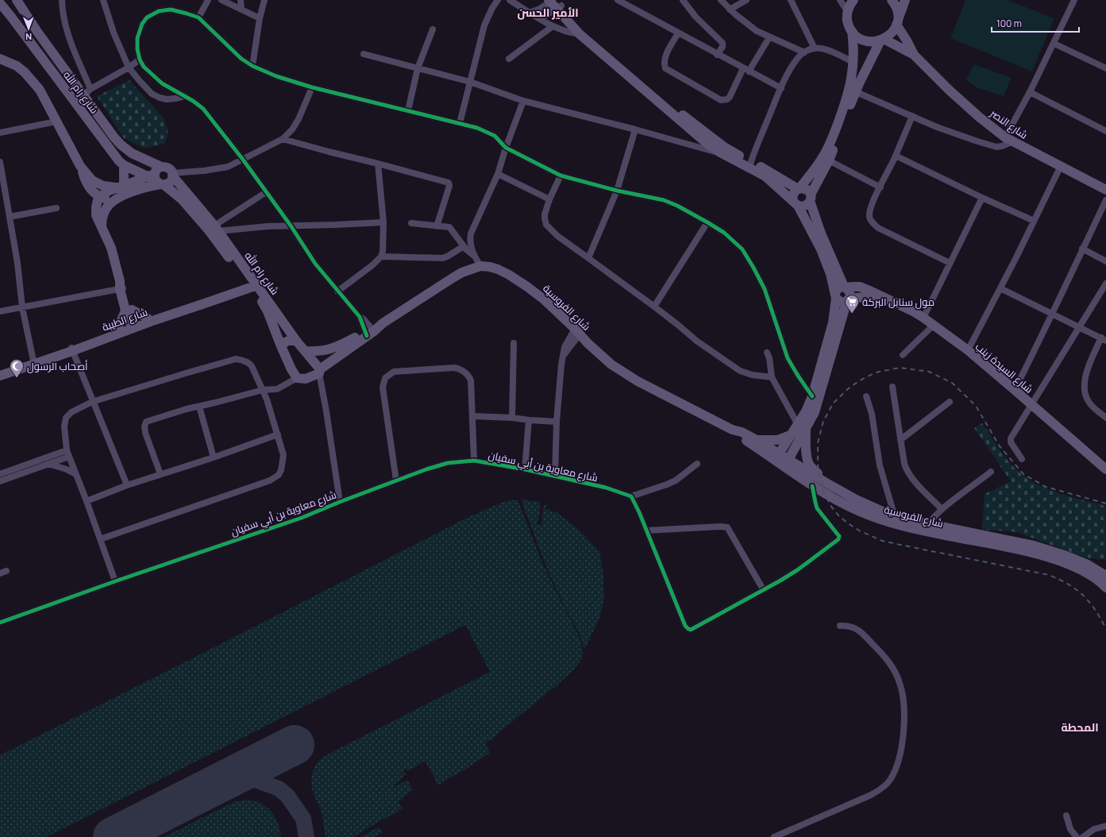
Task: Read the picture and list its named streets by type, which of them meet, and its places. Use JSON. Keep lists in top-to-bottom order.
{
  "streets": {
    "street": [
      "شارع رام الله",
      "شارع النصر",
      "شارع الفروسية",
      "شارع الطيبة",
      "شارع السيدة زينب",
      "شارع معاوية بن أبي سفيان"
    ]
  },
  "crossings": [
    ["شارع رام الله", "شارع الفروسية"],
    ["شارع رام الله", "شارع الطيبة"]
  ],
  "districts": ["الأمير الحسن", "المحطة"],
  "places": {
    "supermarket": ["مول سنابل البركة"],
    "mosque": ["أصحاب الرسول"]
  },
  "scale_bar": "100 m",
  "north": "bottom"
}
